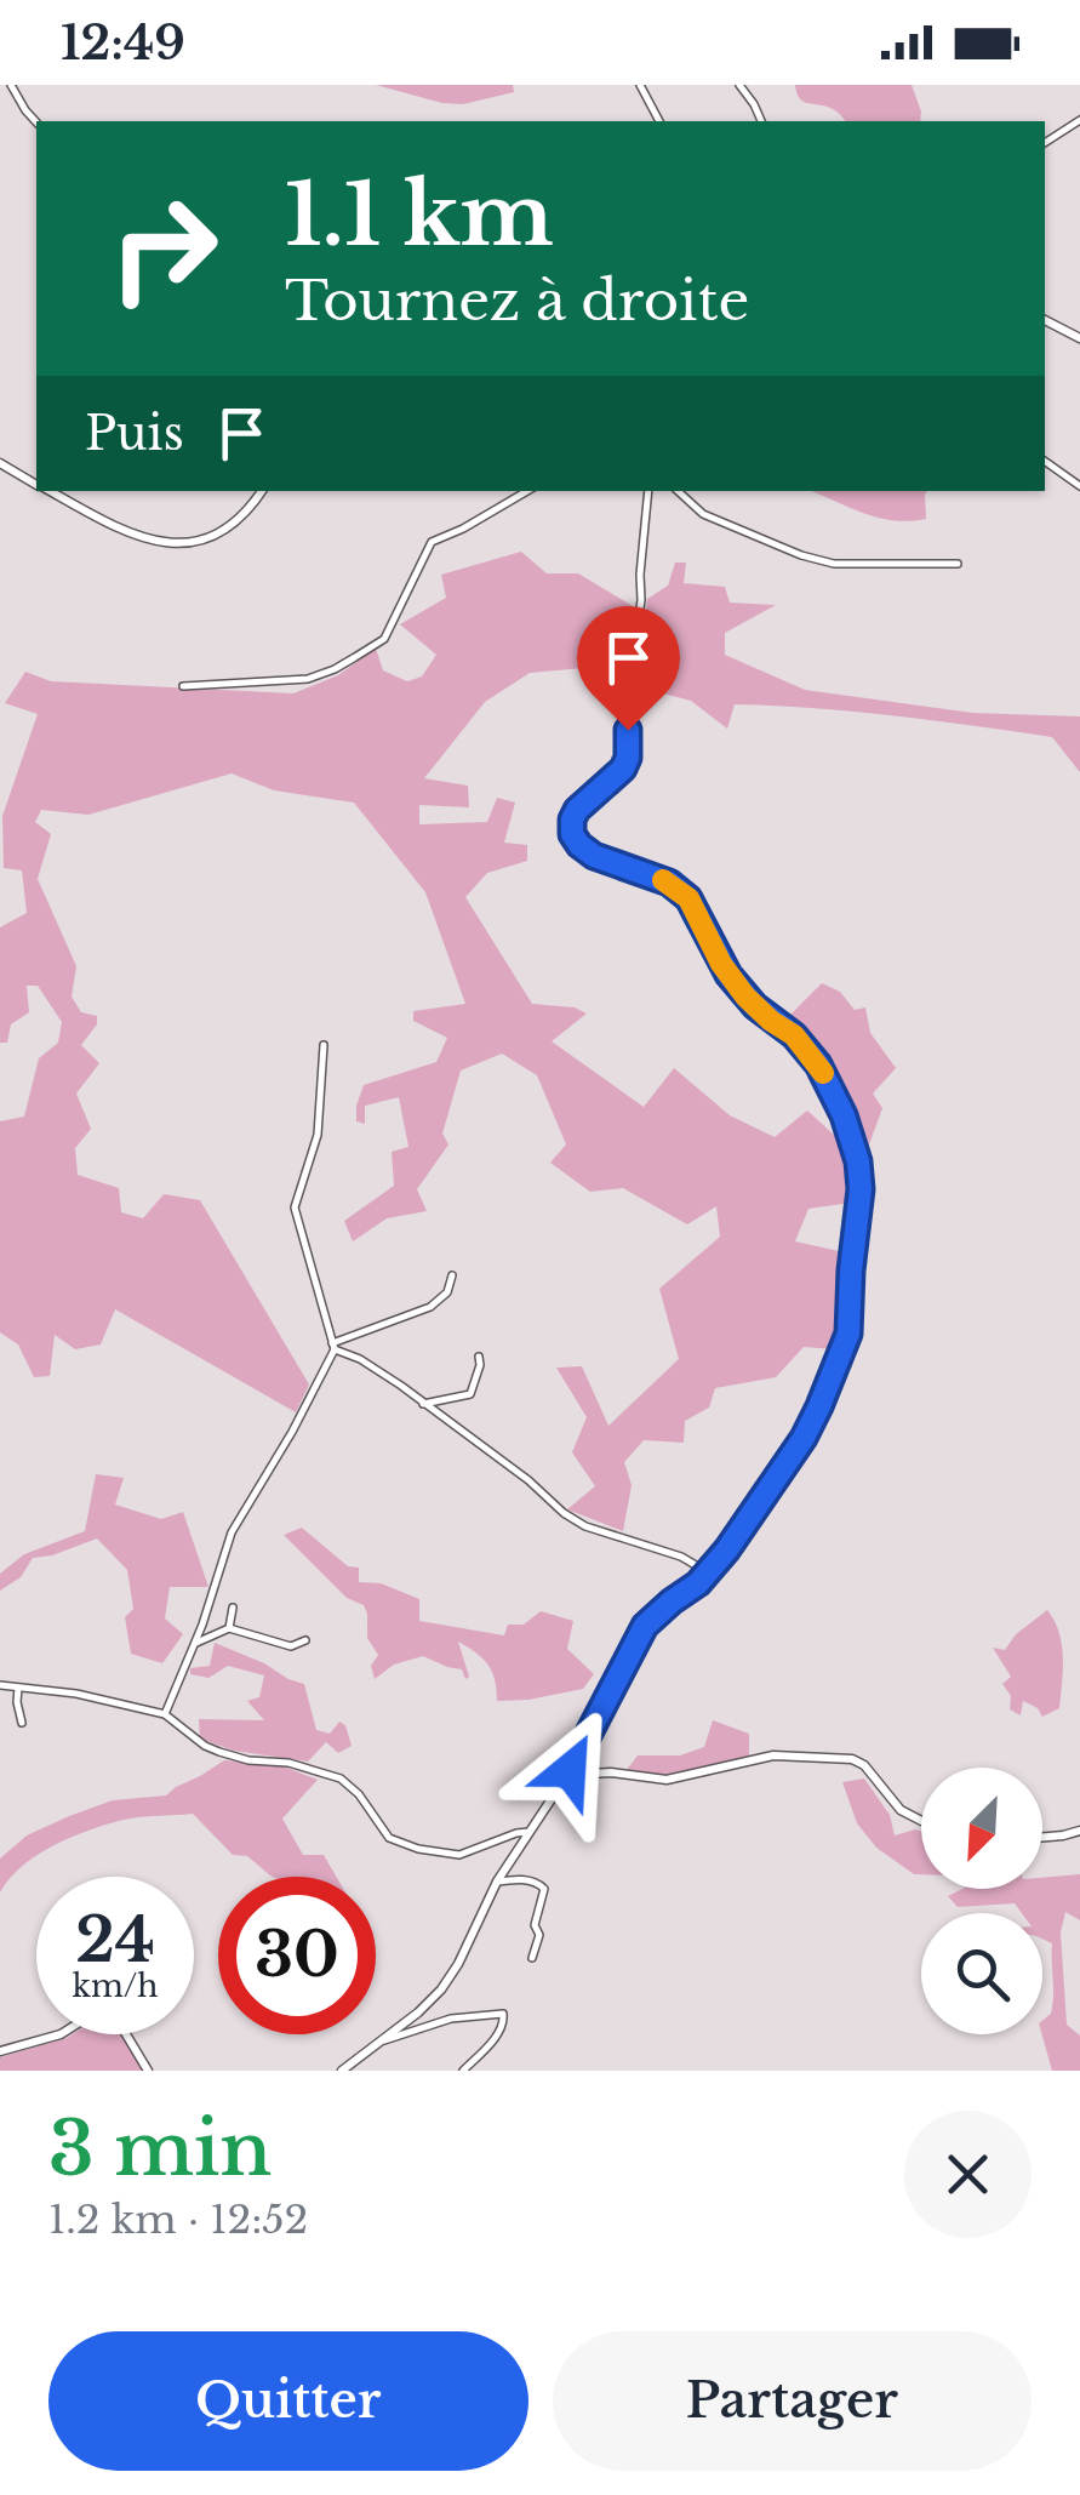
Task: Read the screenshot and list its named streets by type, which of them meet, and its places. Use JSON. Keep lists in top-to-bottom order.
{
  "north": "bottom left",
  "page": {
    "status": "12:49",
    "turn": ["1.1 km", "Tournez à droite"],
    "then": "Puis",
    "speed": "24 km/h",
    "limit": "30",
    "heading": ["3 min", "1.2 km · 12:52"],
    "buttons": ["Quitter", "Partager"]
  }
}
